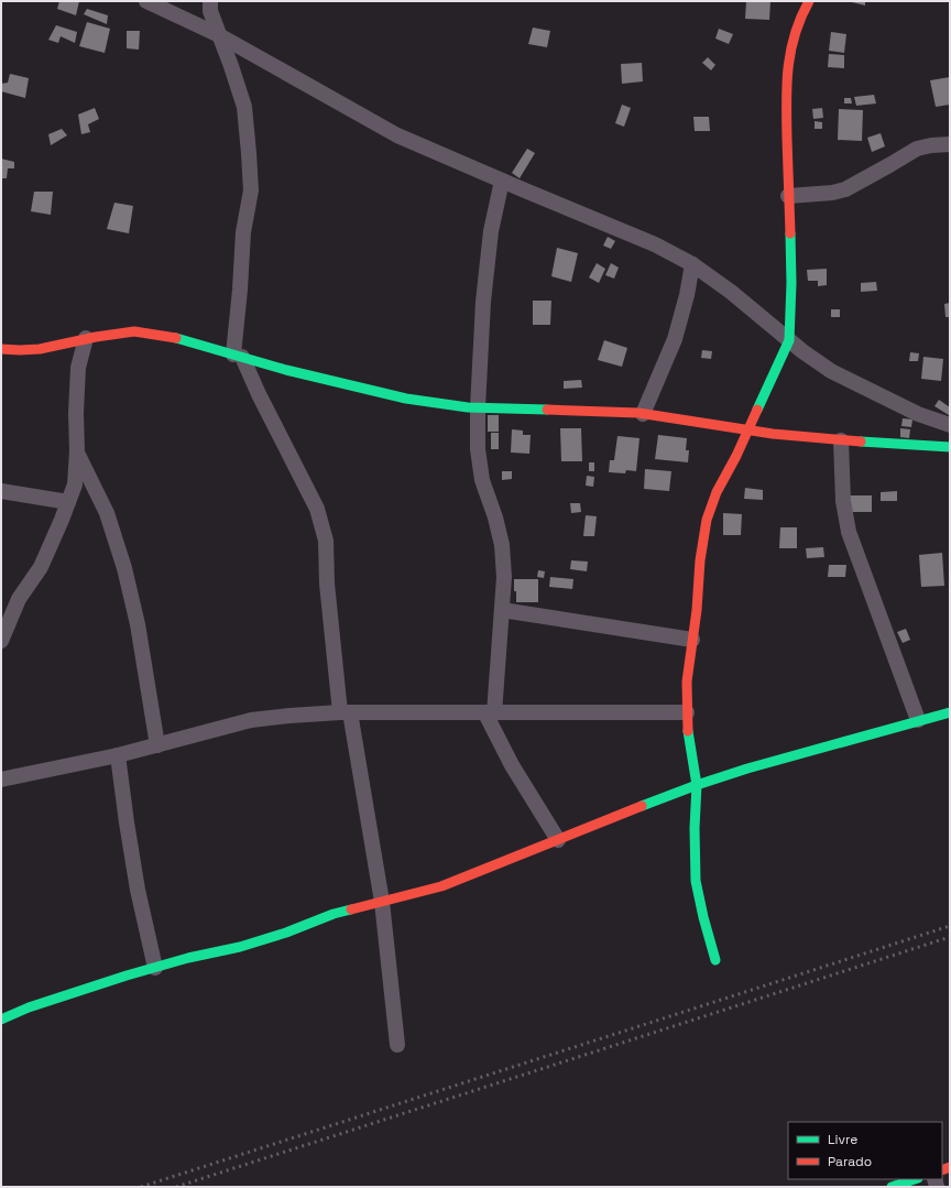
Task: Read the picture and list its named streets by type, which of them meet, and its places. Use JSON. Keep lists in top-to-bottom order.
{
  "legend": ["Livre", "Parado"]
}
